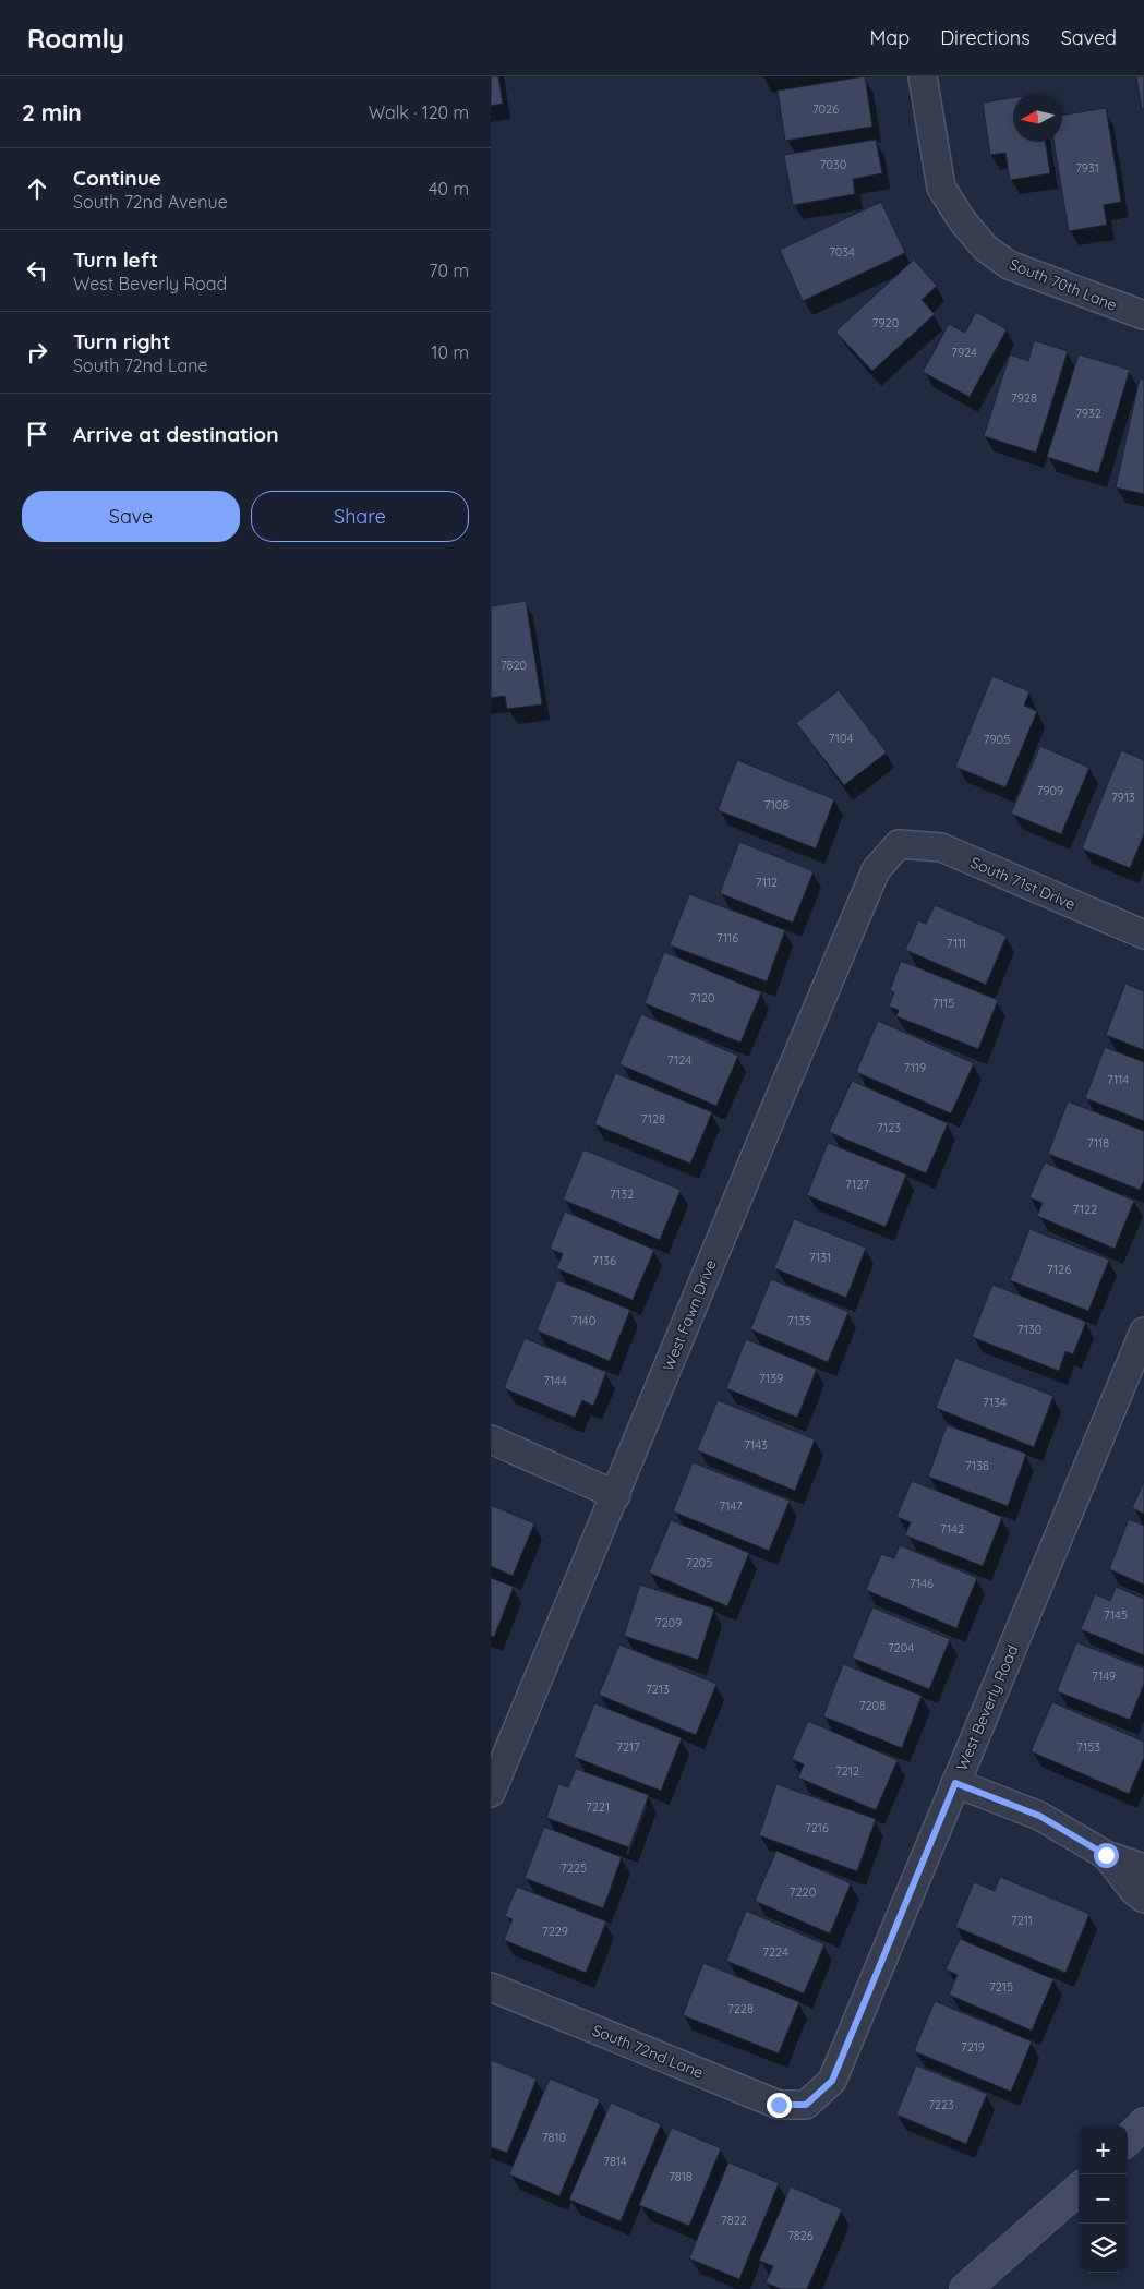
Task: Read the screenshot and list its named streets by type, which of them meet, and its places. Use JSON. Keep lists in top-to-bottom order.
{
  "streets": {
    "street": [
      "South 70th Lane",
      "South 71st Drive",
      "West Fawn Drive",
      "West Beverly Road",
      "South 72nd Lane"
    ]
  },
  "crossings": [
    ["South 71st Drive", "West Fawn Drive"],
    ["West Beverly Road", "South 72nd Lane"]
  ],
  "house_numbers": [
    "7026",
    "7030",
    "7931",
    "7034",
    "7920",
    "7924",
    "7928",
    "7932",
    "7820",
    "7104",
    "7905",
    "7909",
    "7913",
    "7108",
    "7112",
    "7116",
    "7111",
    "7120",
    "7115",
    "7124",
    "7119",
    "7114",
    "7128",
    "7123",
    "7118",
    "7127",
    "7132",
    "7122",
    "7131",
    "7136",
    "7126",
    "7140",
    "7135",
    "7130",
    "7139",
    "7144",
    "7134",
    "7143",
    "7138",
    "7147",
    "7142",
    "7205",
    "7146",
    "7145",
    "7209",
    "7204",
    "7149",
    "7213",
    "7208",
    "7217",
    "7153",
    "7212",
    "7221",
    "7216",
    "7225",
    "7220",
    "7211",
    "7229",
    "7224",
    "7215",
    "7228",
    "7219",
    "7223",
    "7810",
    "7814",
    "7818",
    "7822",
    "7826"
  ],
  "north": "left",
  "page": {
    "header": "Roamly",
    "nav": ["Map", "Directions", "Saved"],
    "heading": ["2 min", "Walk · 120 m"],
    "list": [
      ["Continue", "South 72nd Avenue", "40 m"],
      ["Turn left", "West Beverly Road", "70 m"],
      ["Turn right", "South 72nd Lane", "10 m"],
      "Arrive at destination"
    ],
    "buttons": ["Save", "Share"],
    "map_buttons": ["+", "−"]
  }
}
